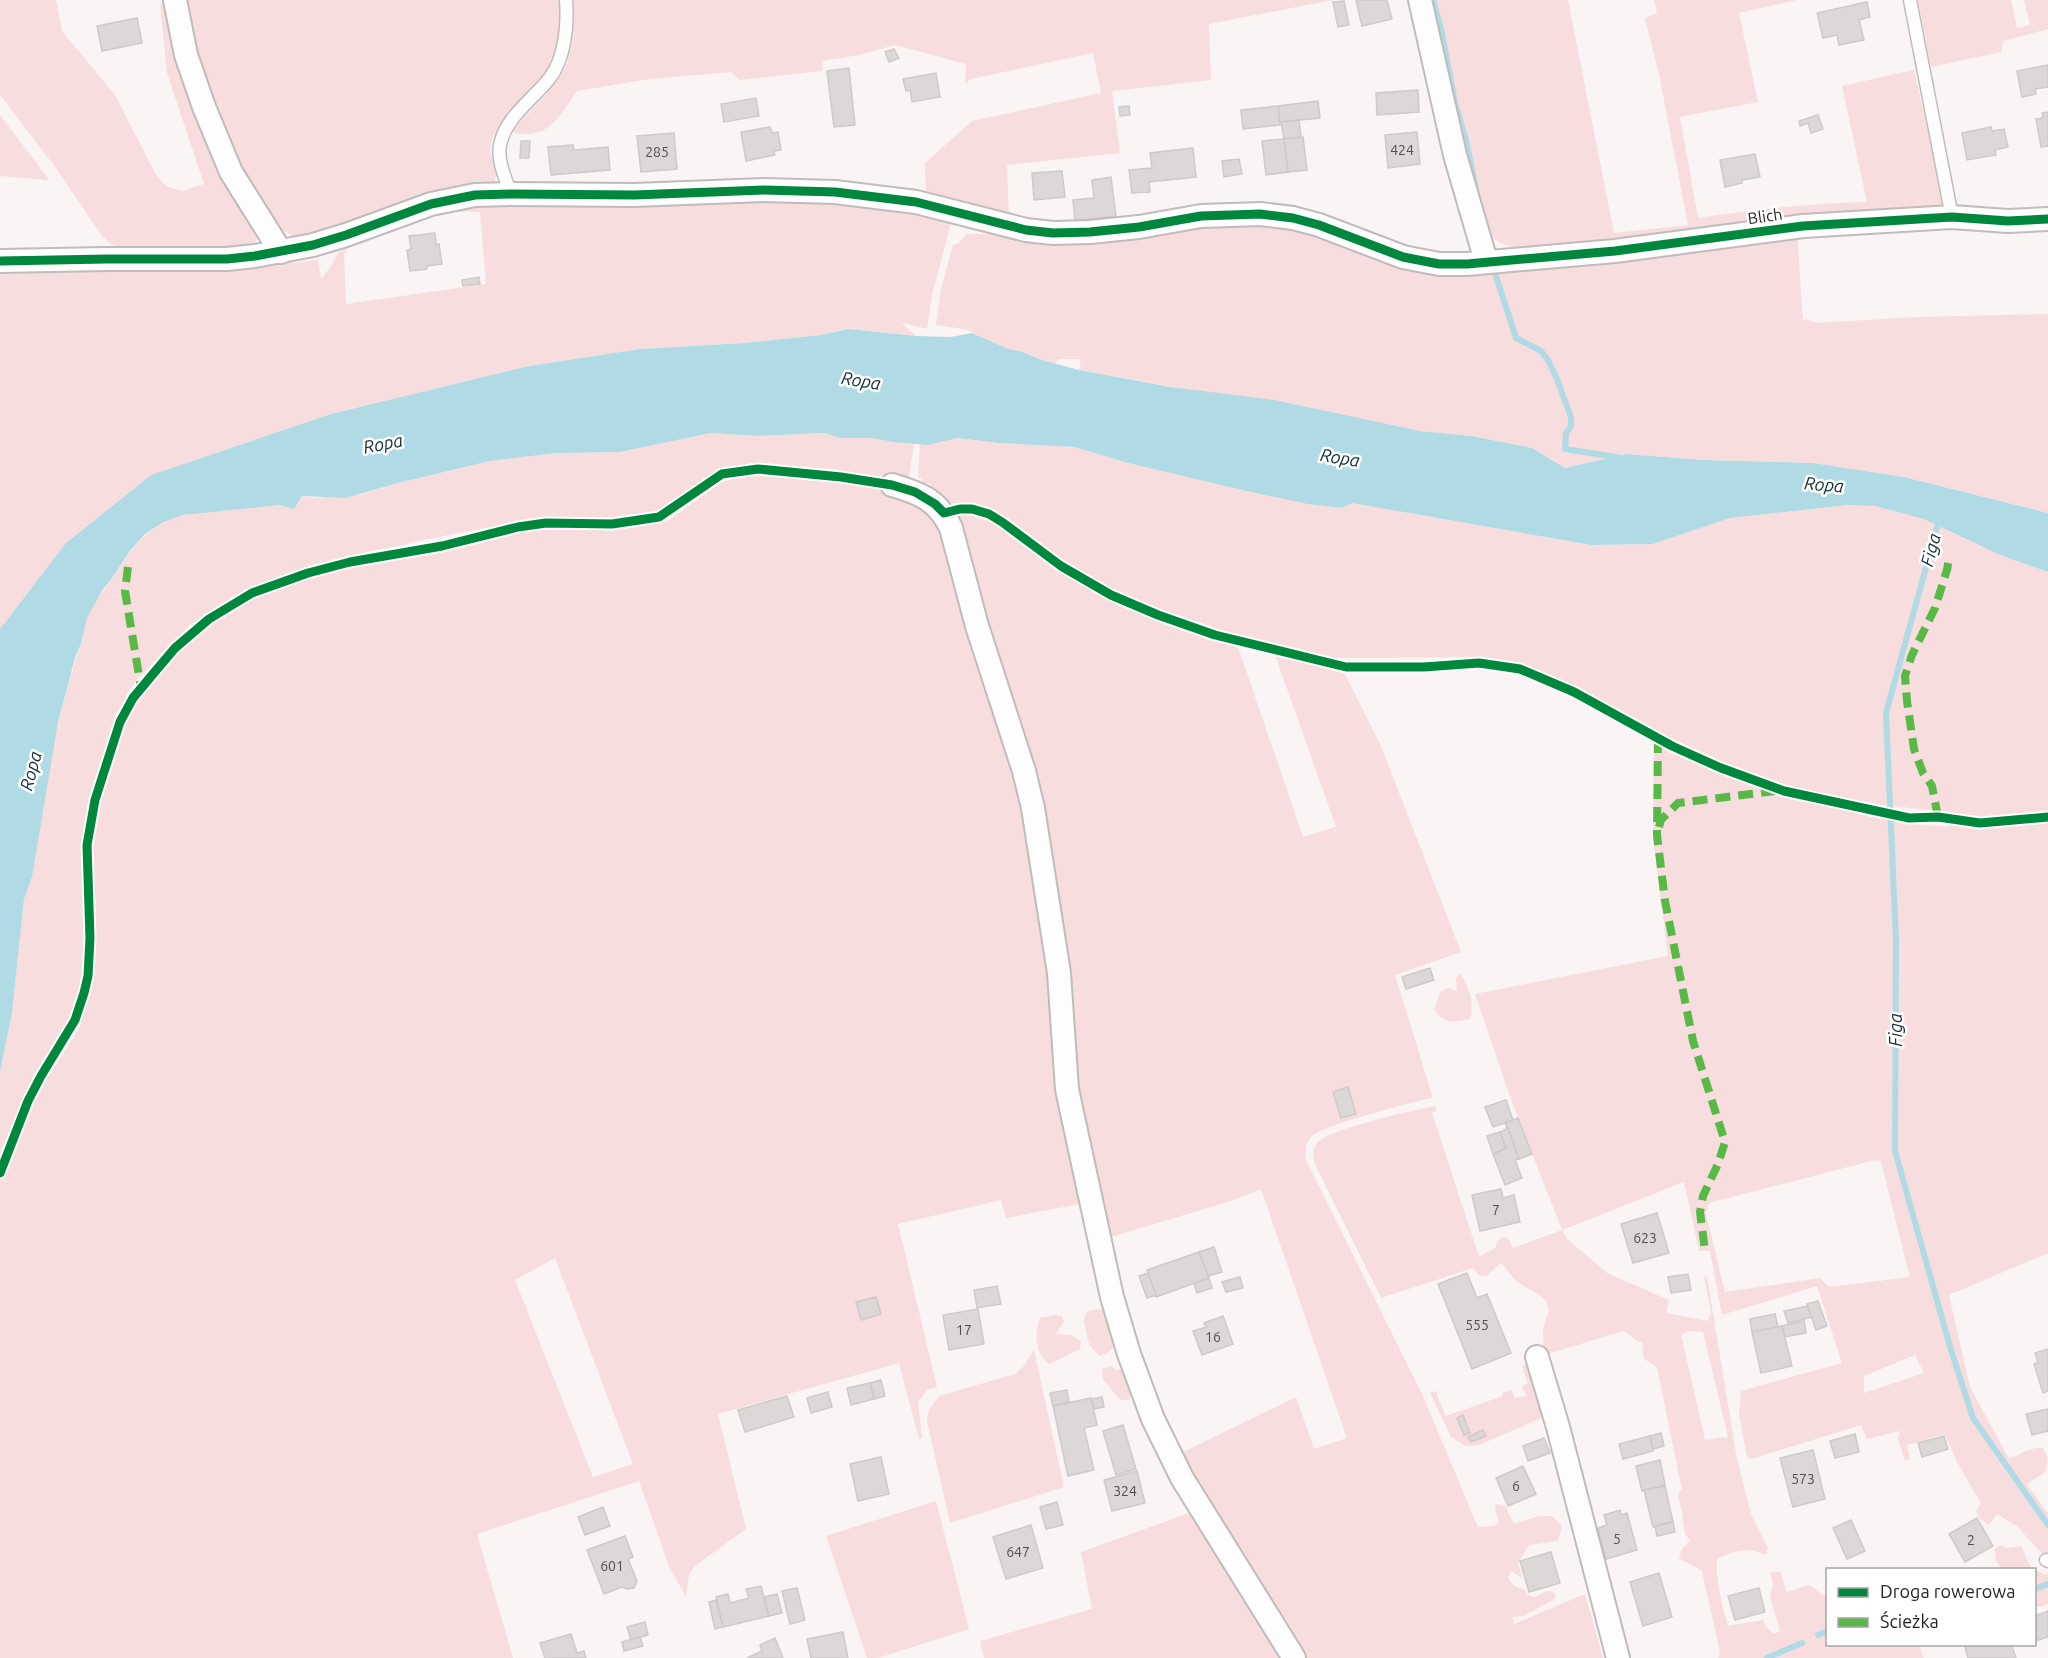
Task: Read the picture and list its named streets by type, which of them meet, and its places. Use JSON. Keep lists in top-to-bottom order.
{
  "streets": {
    "street": ["Blich"]
  },
  "water": ["Ropa", "Figa"],
  "house_numbers": [
    "424",
    "285",
    "7",
    "623",
    "555",
    "17",
    "16",
    "573",
    "6",
    "324",
    "5",
    "2",
    "647",
    "601"
  ],
  "legend": ["Droga rowerowa", "Ścieżka"]
}
